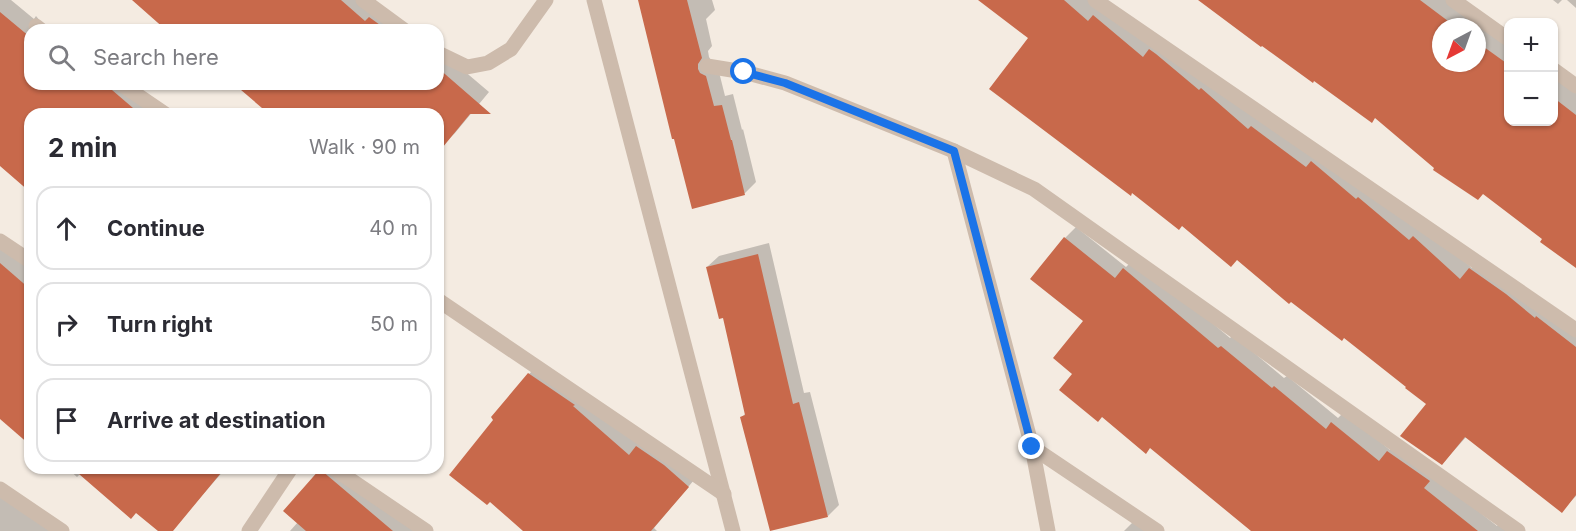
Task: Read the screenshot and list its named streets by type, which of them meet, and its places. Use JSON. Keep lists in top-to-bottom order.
{
  "north": "bottom left",
  "page": {
    "map_buttons": ["+", "−"],
    "search": "Search here",
    "heading": ["2 min", "Walk · 90 m"],
    "list": [
      ["Continue", "40 m"],
      ["Turn right", "50 m"],
      "Arrive at destination"
    ]
  }
}
